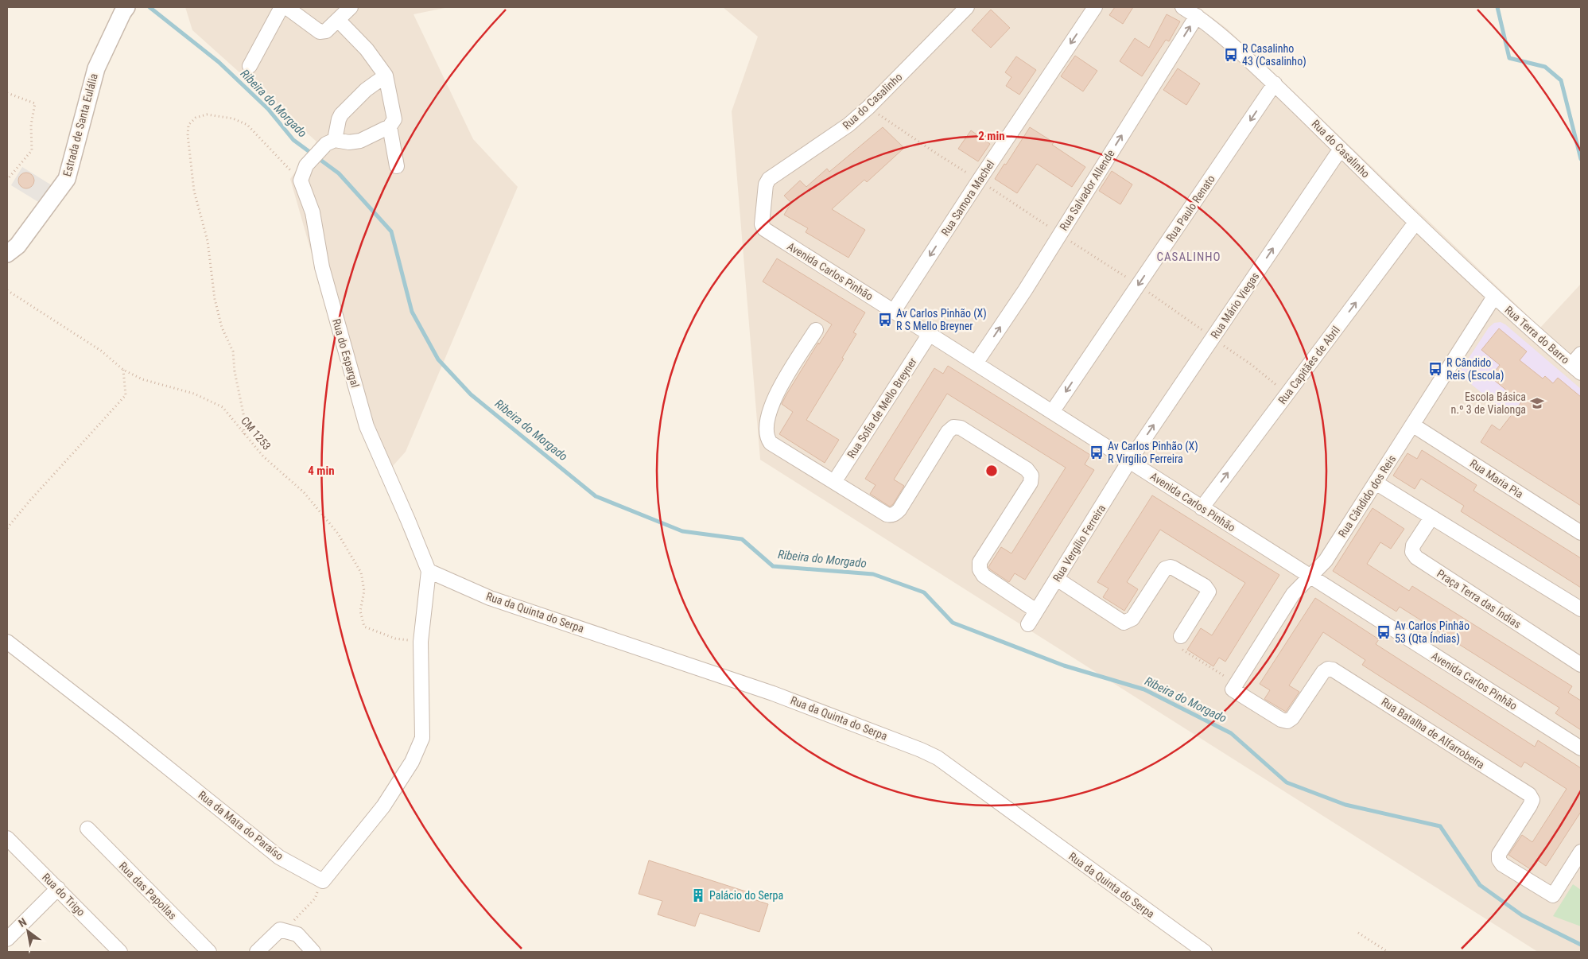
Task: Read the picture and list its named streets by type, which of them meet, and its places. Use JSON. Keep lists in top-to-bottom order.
{
  "streets": {
    "street": [
      "Rua do Casalinho",
      "Estrada de Santa Eulália",
      "Rua Salvador Allende",
      "Rua Samora Machel",
      "Rua Paulo Renato",
      "Avenida Carlos Pinhão",
      "Rua Mário Viegas",
      "Rua Terra do Barro",
      "Rua do Espargal",
      "Rua Capitães de Abril",
      "Rua Sofia de Mello Breyner",
      "Rua Maria Pia",
      "Rua Cândido dos Reis",
      "Rua Vergílio Ferreira",
      "Praça Terra das Índias",
      "Rua da Quinta do Serpa",
      "Rua Batalha de Alfarrobeira",
      "Rua da Mata do Paraíso",
      "Rua das Papoilas",
      "Rua do Trigo"
    ],
    "path": ["CM 1253"]
  },
  "crossings": [
    ["Rua do Casalinho", "Rua Salvador Allende"],
    ["Rua do Casalinho", "Rua Paulo Renato"],
    ["Rua do Casalinho", "Avenida Carlos Pinhão"],
    ["Rua do Casalinho", "Rua Mário Viegas"],
    ["Rua do Casalinho", "Rua Terra do Barro"],
    ["Rua do Casalinho", "Rua Capitães de Abril"],
    ["Rua do Casalinho", "Rua Cândido dos Reis"],
    ["Rua Salvador Allende", "Avenida Carlos Pinhão"],
    ["Rua Samora Machel", "Avenida Carlos Pinhão"],
    ["Rua Paulo Renato", "Avenida Carlos Pinhão"],
    ["Avenida Carlos Pinhão", "Rua Mário Viegas"],
    ["Avenida Carlos Pinhão", "Rua Capitães de Abril"],
    ["Avenida Carlos Pinhão", "Rua Sofia de Mello Breyner"],
    ["Avenida Carlos Pinhão", "Rua Cândido dos Reis"],
    ["Avenida Carlos Pinhão", "Rua Vergílio Ferreira"],
    ["Rua Mário Viegas", "Rua Vergílio Ferreira"],
    ["Rua Terra do Barro", "Rua Cândido dos Reis"],
    ["Rua do Espargal", "Rua da Quinta do Serpa"],
    ["Rua Maria Pia", "Rua Cândido dos Reis"],
    ["Rua Cândido dos Reis", "Rua Batalha de Alfarrobeira"]
  ],
  "one_way": [
    "Rua Salvador Allende",
    "Rua Samora Machel",
    "Rua Paulo Renato",
    "Rua Mário Viegas",
    "Rua Capitães de Abril"
  ],
  "districts": ["CASALINHO"],
  "water": ["Ribeira do Morgado"],
  "places": {
    "bus stop": [
      "R Casalinho 43 (Casalinho)",
      "Av Carlos Pinhão (X) R S Mello Breyner",
      "R Cândido Reis (Escola)",
      "Av Carlos Pinhão (X) R Virgílio Ferreira",
      "Av Carlos Pinhão 53 (Qta Índias)"
    ],
    "school or university": ["Escola Básica n.º 3 de Vialonga"],
    "building": ["Palácio do Serpa"]
  },
  "north": "top left",
  "rings": ["2 min", "4 min"]
}
